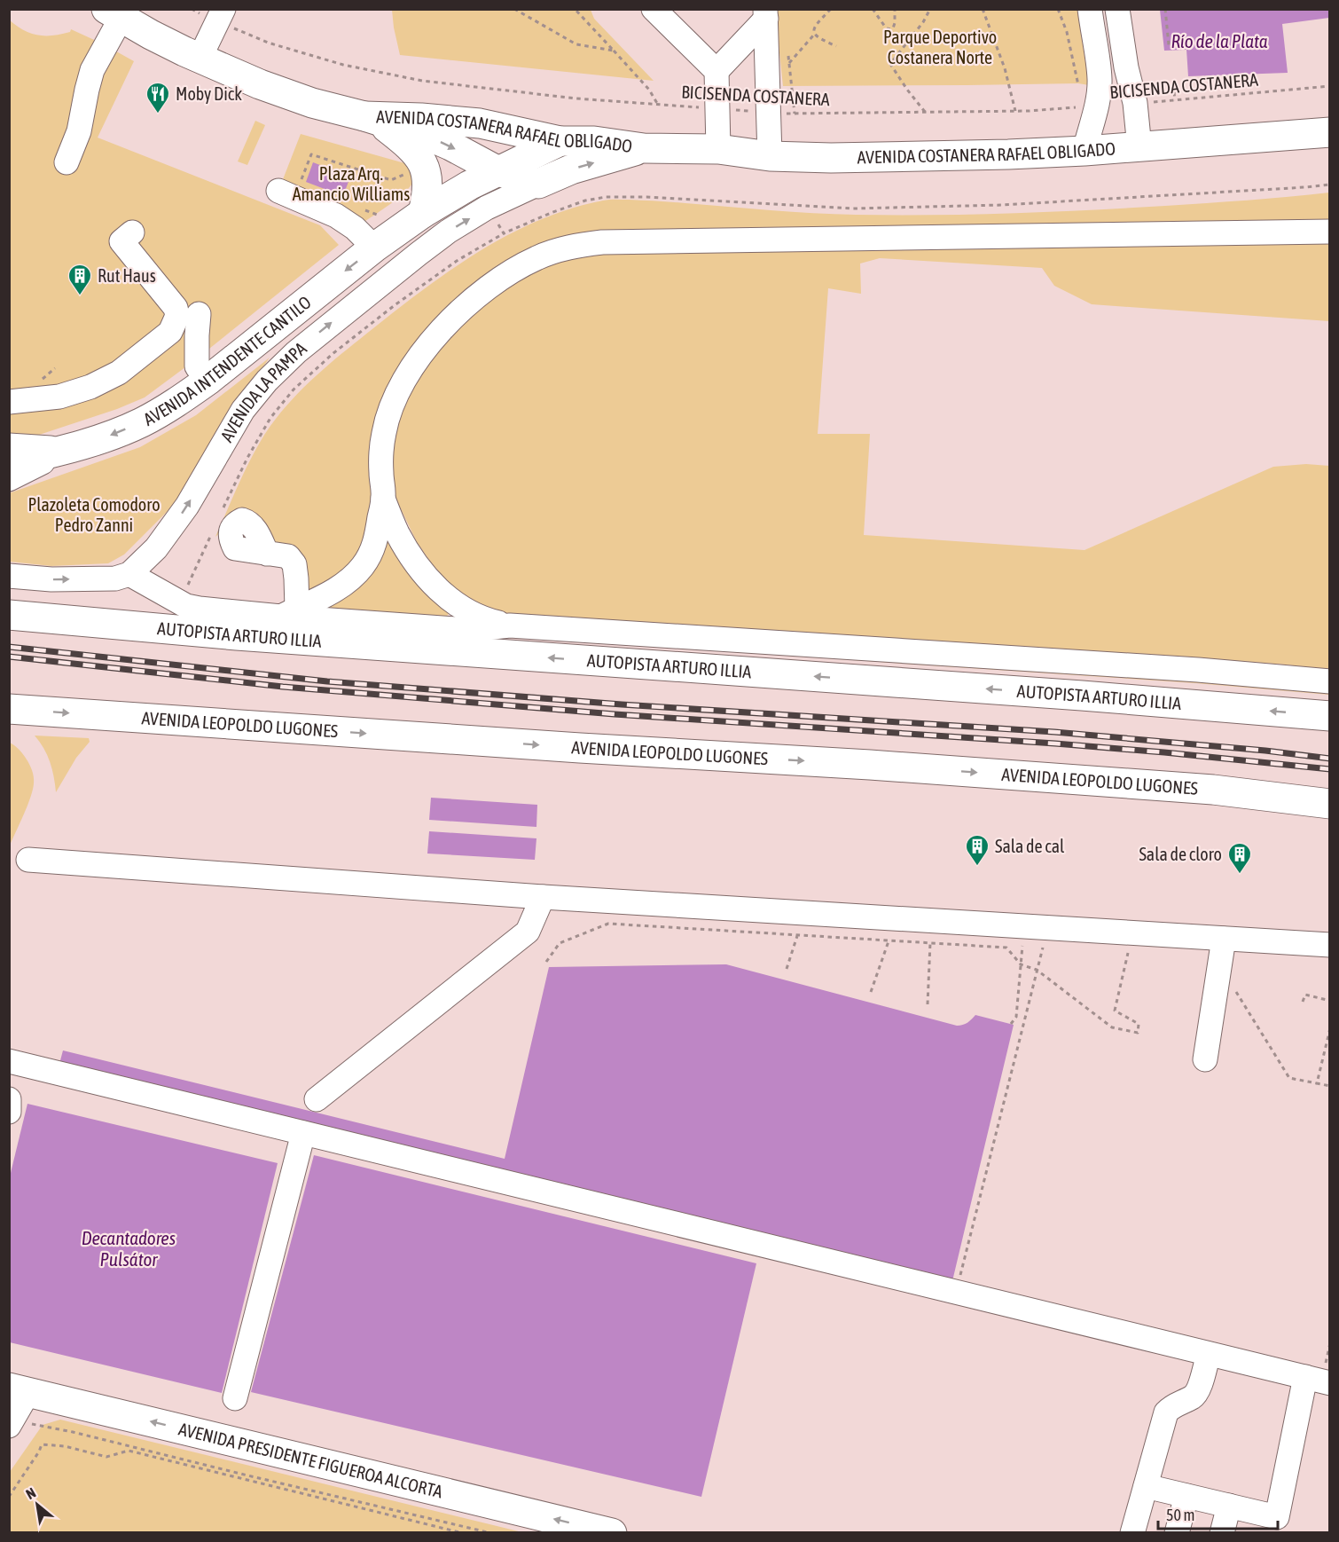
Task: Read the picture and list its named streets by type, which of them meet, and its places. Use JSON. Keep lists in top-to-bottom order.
{
  "streets": {
    "main road": [
      "AVENIDA COSTANERA RAFAEL OBLIGADO",
      "AVENIDA INTENDENTE CANTILO",
      "AUTOPISTA ARTURO ILLIA",
      "AVENIDA LEOPOLDO LUGONES",
      "AVENIDA PRESIDENTE FIGUEROA ALCORTA"
    ],
    "street": ["AVENIDA LA PAMPA"],
    "path": ["BICISENDA COSTANERA"]
  },
  "crossings": [
    ["AVENIDA COSTANERA RAFAEL OBLIGADO", "AVENIDA LA PAMPA"]
  ],
  "one_way": [
    "AVENIDA INTENDENTE CANTILO",
    "AUTOPISTA ARTURO ILLIA",
    "AVENIDA LEOPOLDO LUGONES",
    "AVENIDA PRESIDENTE FIGUEROA ALCORTA"
  ],
  "water": ["Río de la Plata", "Decantadores Pulsátor"],
  "parks": ["Parque Deportivo Costanera Norte", "Plaza Arq. Amancio Williams", "Plazoleta Comodoro Pedro Zanni"],
  "places": {
    "restaurant": ["Moby Dick"],
    "building": ["Rut Haus", "Sala de cal", "Sala de cloro"]
  },
  "scale_bar": "50 m",
  "north": "top left"
}
